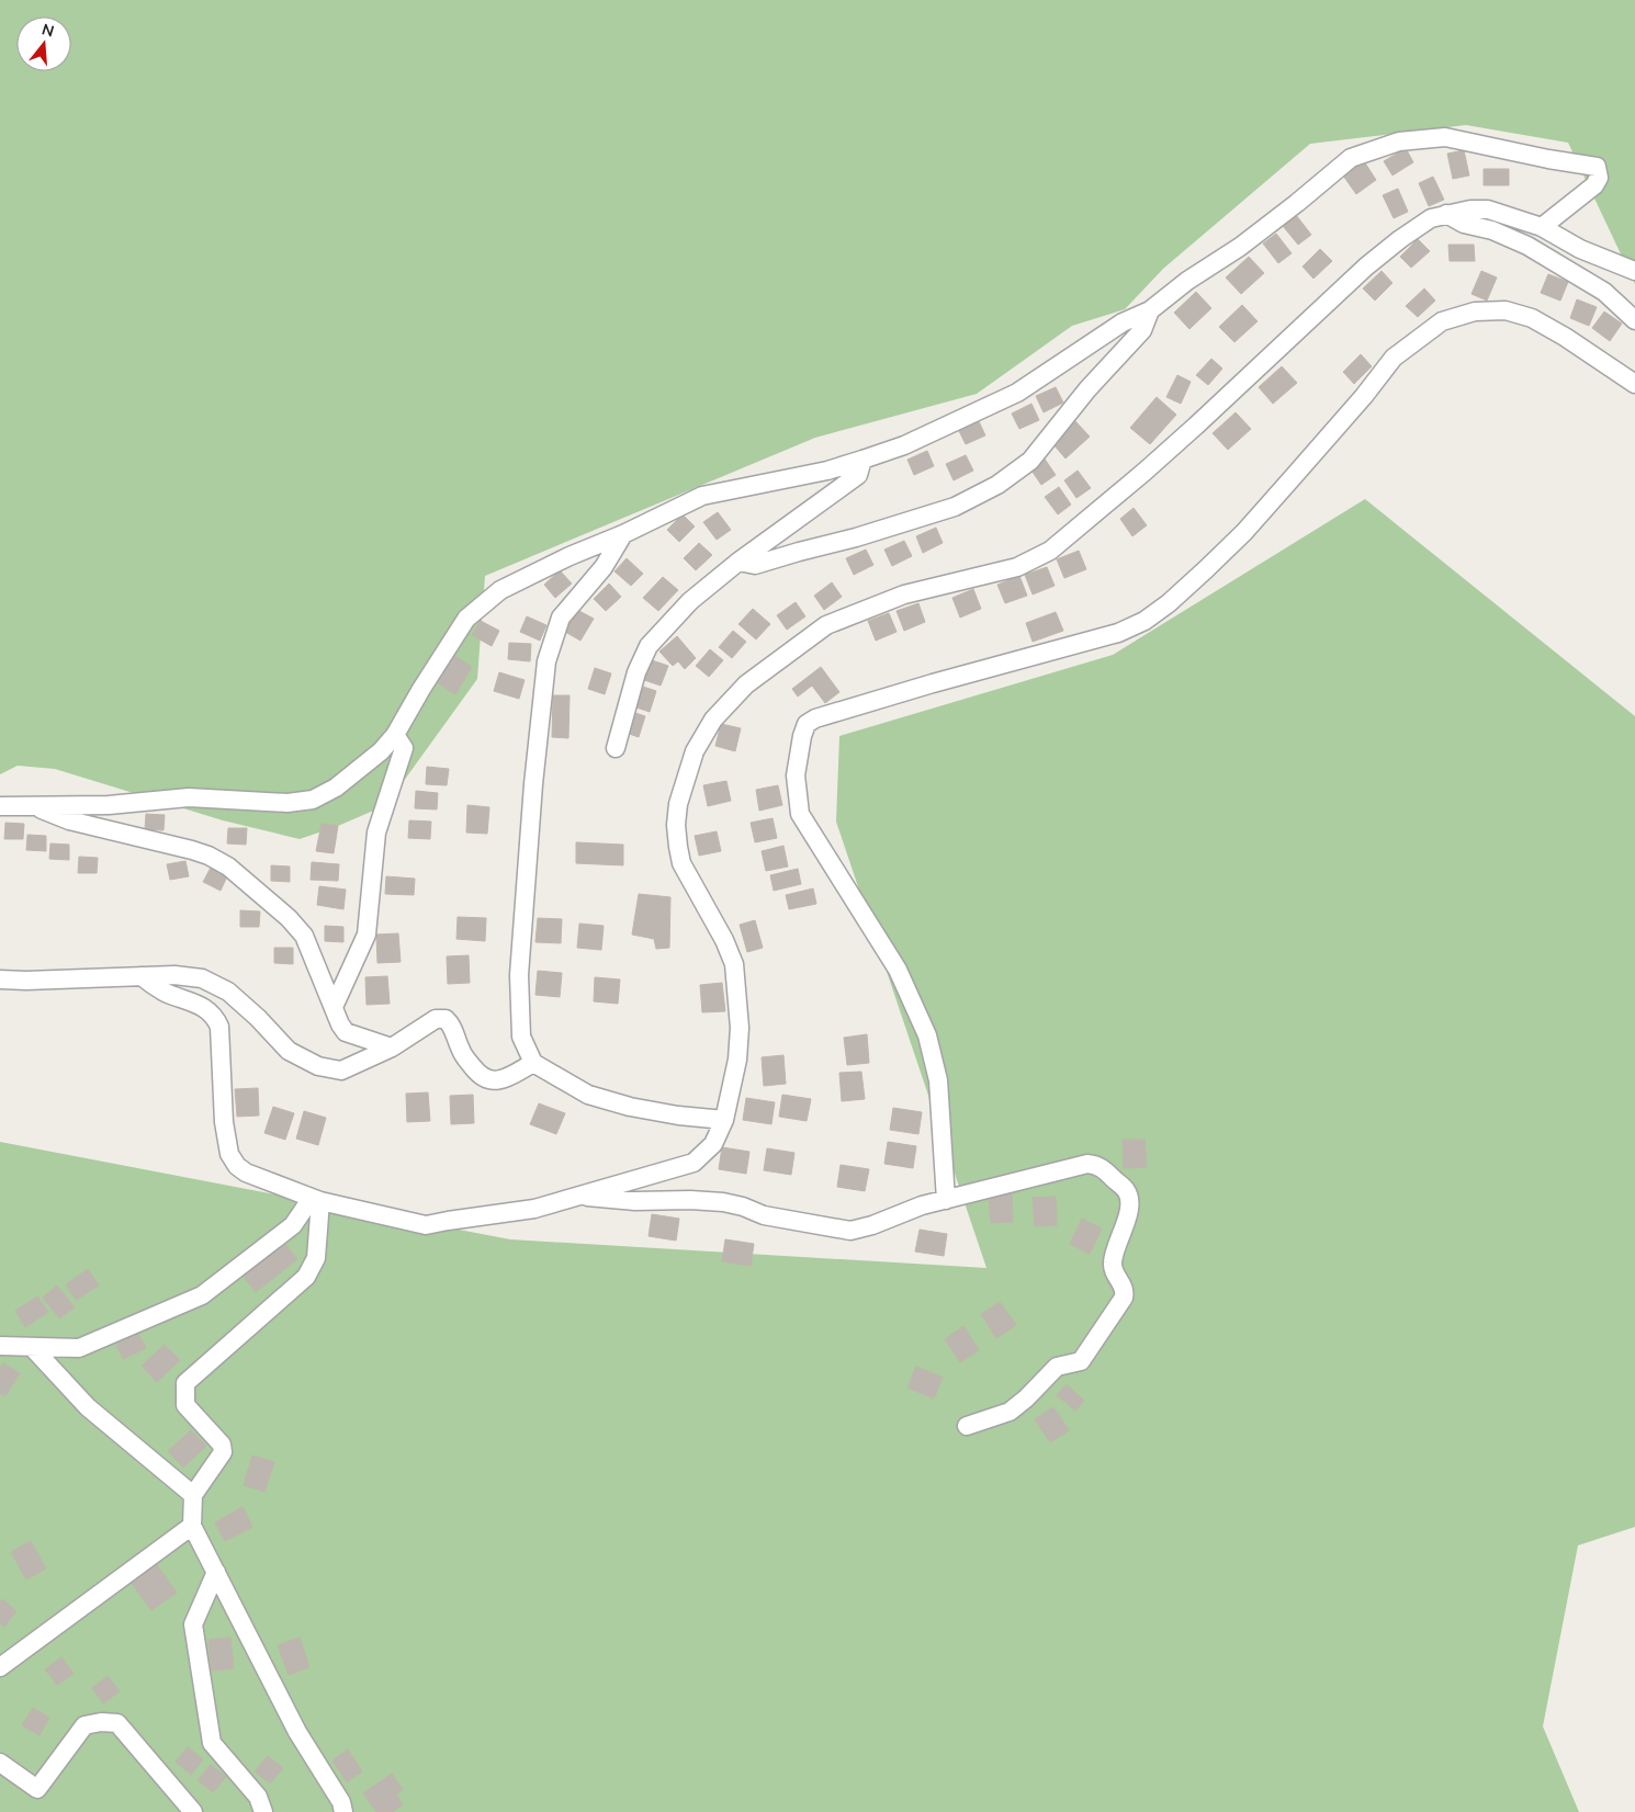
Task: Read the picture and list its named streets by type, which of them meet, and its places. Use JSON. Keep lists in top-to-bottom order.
{
  "north": "top"
}
